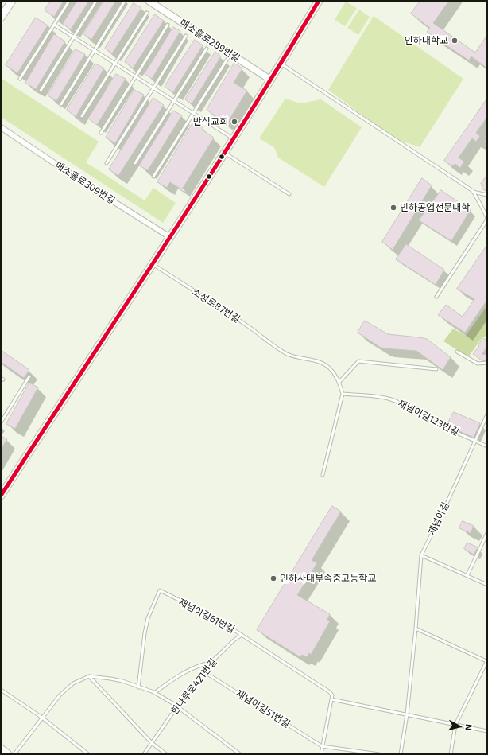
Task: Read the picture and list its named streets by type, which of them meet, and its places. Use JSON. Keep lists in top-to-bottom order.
{
  "streets": {
    "street": ["매소홀로289번길", "매소홀로309번길"],
    "lane": [
      "소성로87번길",
      "재넘이길123번길",
      "재넘이길",
      "재넘이길61번길",
      "한나루로421번길",
      "재넘이길51번길"
    ]
  },
  "crossings": [
    ["재넘이길123번길", "재넘이길"],
    ["재넘이길61번길", "한나루로421번길"],
    ["한나루로421번길", "재넘이길51번길"]
  ],
  "places": [
    "인하대학교",
    "반석교회",
    "인하공업전문대학",
    "인하사대부속중고등학교"
  ],
  "north": "right"
}
